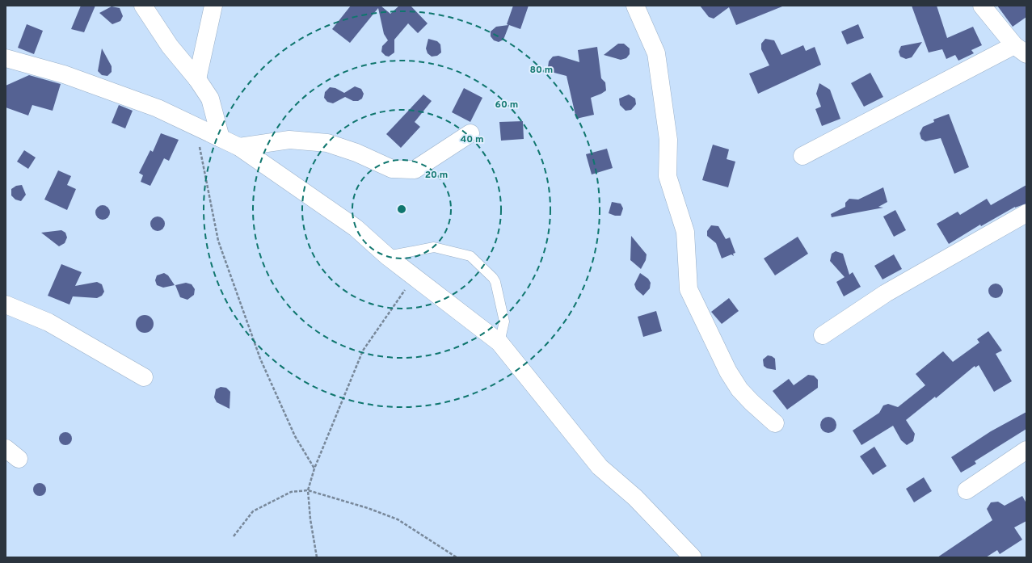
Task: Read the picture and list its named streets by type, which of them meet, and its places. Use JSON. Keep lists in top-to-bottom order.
{
  "rings": [
    "80 m",
    "60 m",
    "40 m",
    "20 m"
  ]
}
